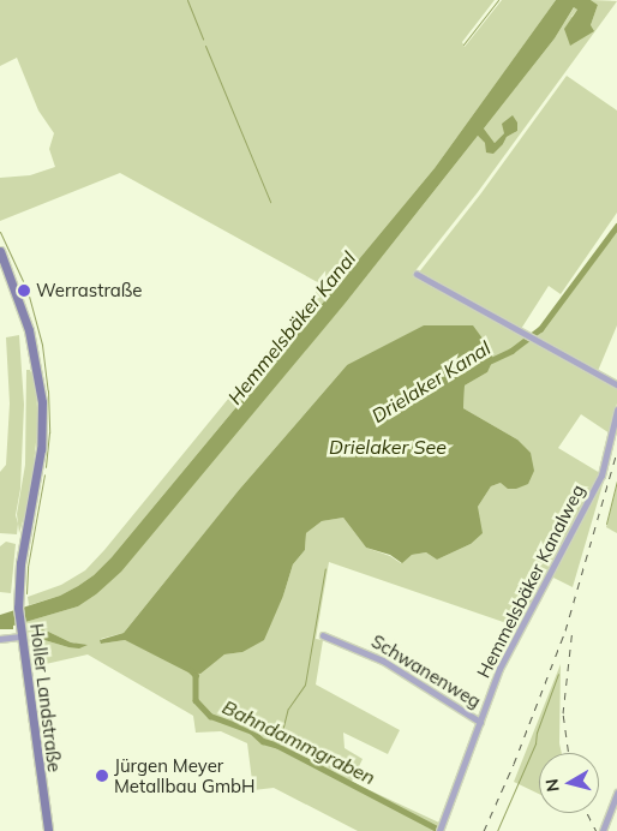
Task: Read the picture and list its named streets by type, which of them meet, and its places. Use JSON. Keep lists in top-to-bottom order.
{
  "streets": {
    "main road": ["Holler Landstraße"],
    "street": ["Hemmelsbäker Kanalweg", "Schwanenweg"]
  },
  "crossings": [
    ["Hemmelsbäker Kanalweg", "Schwanenweg"]
  ],
  "water": [
    "Hemmelsbäker Kanal",
    "Drielaker Kanal",
    "Drielaker See",
    "Bahndammgraben"
  ],
  "places": ["Werrastraße", "Jürgen Meyer Metallbau GmbH"],
  "north": "left"
}
